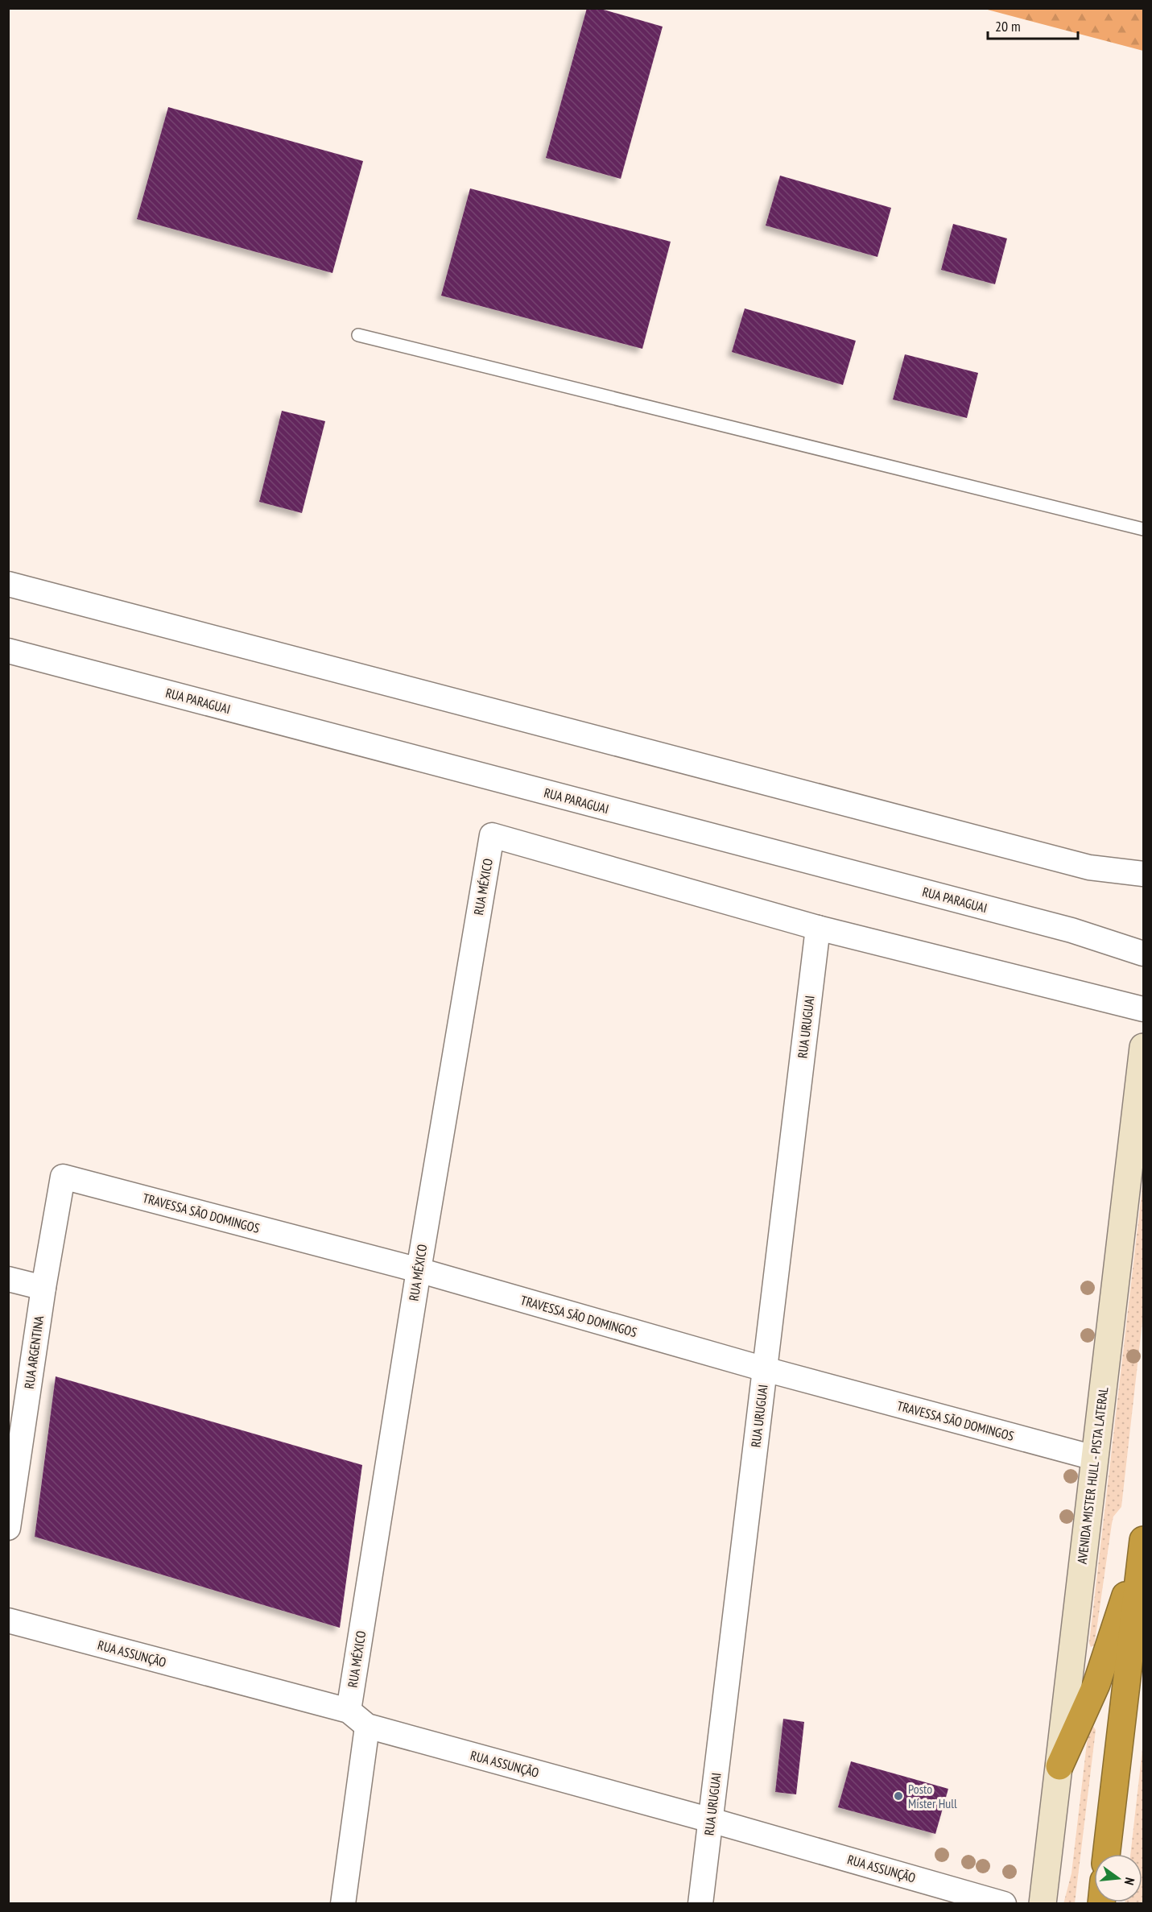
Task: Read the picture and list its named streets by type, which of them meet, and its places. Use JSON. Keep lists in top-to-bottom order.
{
  "streets": {
    "main road": ["AVENIDA MISTER HULL - PISTA LATERAL"],
    "street": [
      "RUA PARAGUAI",
      "RUA MÉXICO",
      "RUA URUGUAI",
      "TRAVESSA SÃO DOMINGOS",
      "RUA ARGENTINA",
      "RUA ASSUNÇÃO"
    ]
  },
  "crossings": [
    ["RUA MÉXICO", "RUA URUGUAI"],
    ["RUA MÉXICO", "TRAVESSA SÃO DOMINGOS"],
    ["RUA MÉXICO", "RUA ASSUNÇÃO"],
    ["RUA URUGUAI", "TRAVESSA SÃO DOMINGOS"],
    ["RUA URUGUAI", "RUA ASSUNÇÃO"],
    ["TRAVESSA SÃO DOMINGOS", "RUA ARGENTINA"],
    ["TRAVESSA SÃO DOMINGOS", "AVENIDA MISTER HULL - PISTA LATERAL"]
  ],
  "places": ["Posto Mister Hull"],
  "scale_bar": "20 m",
  "north": "right"
}
